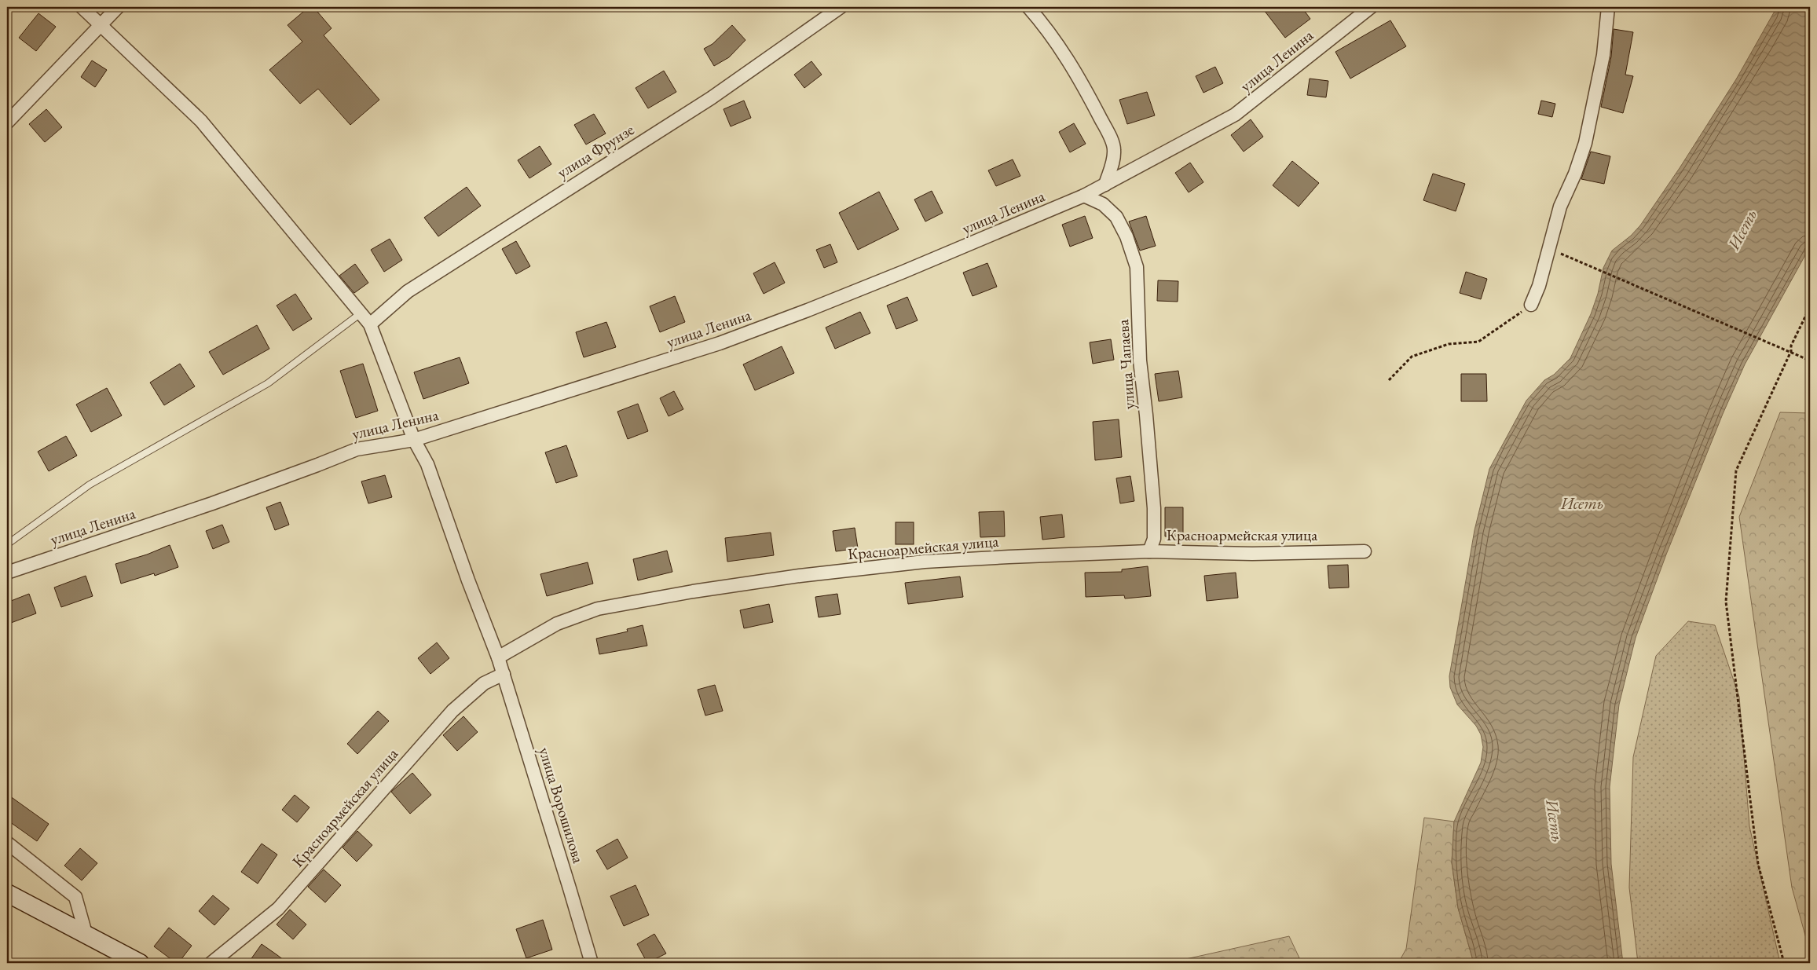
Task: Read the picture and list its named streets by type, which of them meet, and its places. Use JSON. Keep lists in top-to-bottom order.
{
  "streets": {
    "street": [
      "улица Ленина",
      "улица Фрунзе",
      "улица Чапаева",
      "Красноармейская улица",
      "улица Ворошилова"
    ]
  },
  "crossings": [
    ["улица Ленина", "улица Чапаева"],
    ["улица Ленина", "улица Ворошилова"],
    ["улица Фрунзе", "улица Ворошилова"],
    ["улица Чапаева", "Красноармейская улица"],
    ["Красноармейская улица", "улица Ворошилова"]
  ],
  "water": ["Исеть"]
}
